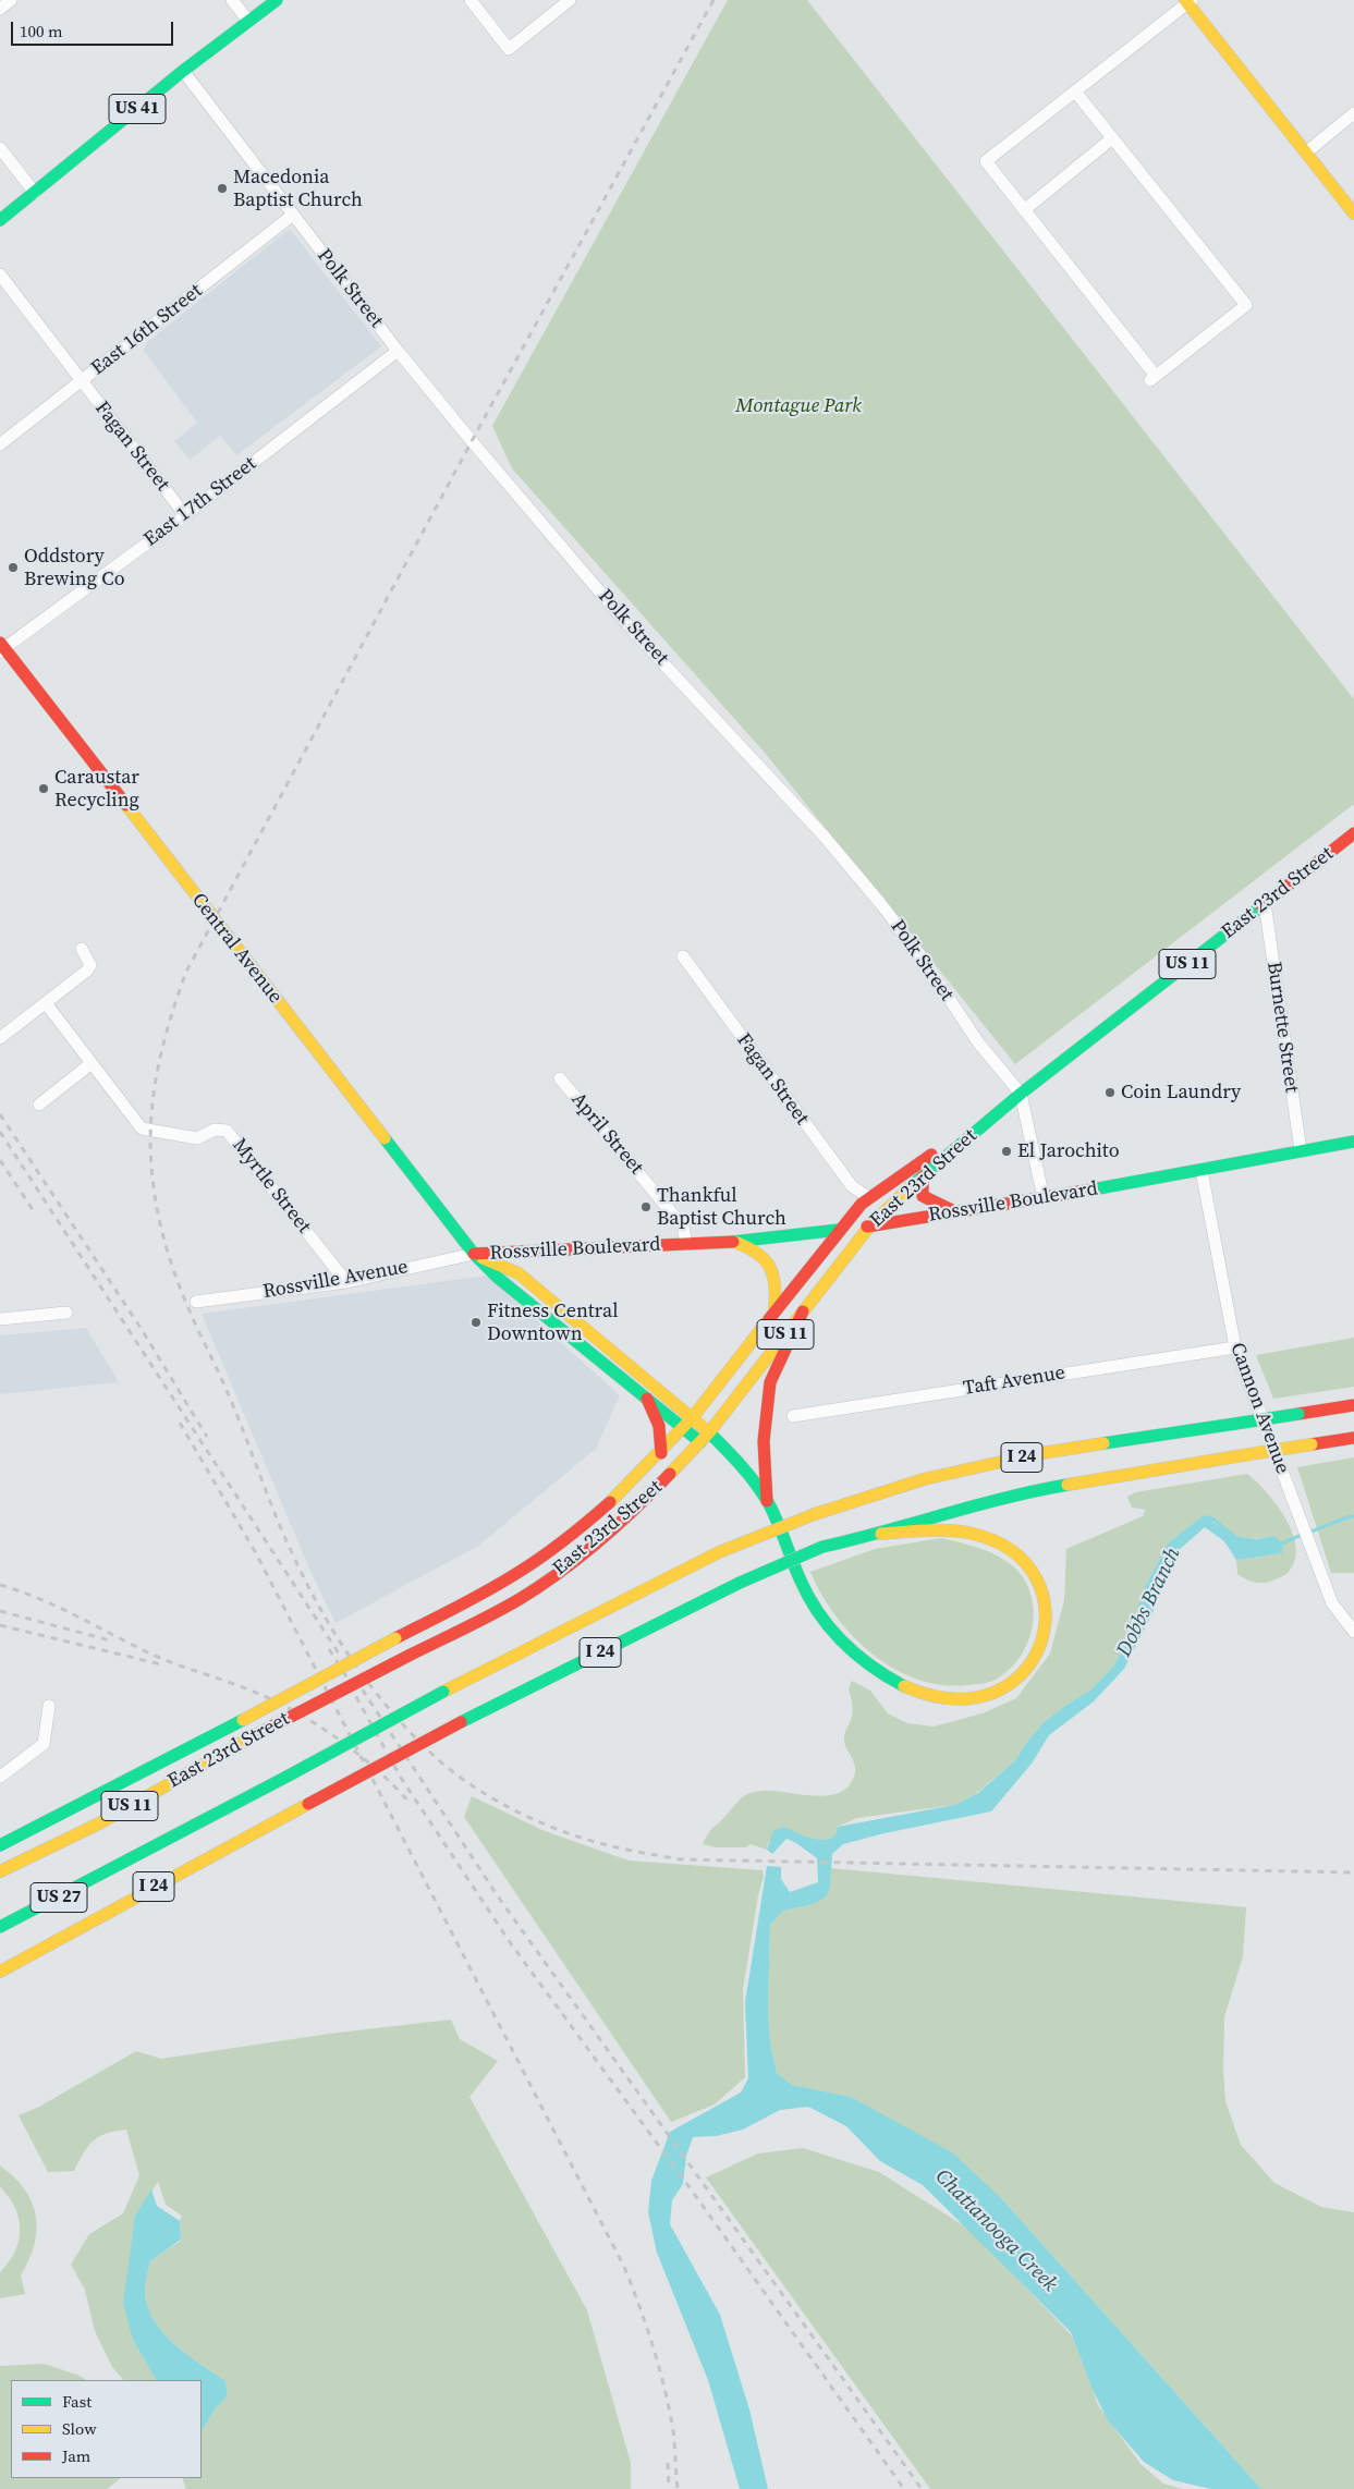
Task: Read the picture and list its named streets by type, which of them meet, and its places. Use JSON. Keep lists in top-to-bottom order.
{
  "streets": {
    "main road": [
      "US 41",
      "East 23rd Street",
      "Central Avenue",
      "US 11",
      "Rossville Boulevard",
      "I 24",
      "US 27"
    ],
    "street": [
      "Polk Street",
      "East 16th Street",
      "Fagan Street",
      "East 17th Street",
      "Burnette Street",
      "April Street",
      "Myrtle Street",
      "Rossville Avenue",
      "Taft Avenue",
      "Cannon Avenue"
    ]
  },
  "crossings": [
    ["US 41", "Polk Street"],
    ["Polk Street", "East 16th Street"],
    ["Polk Street", "East 17th Street"],
    ["Polk Street", "East 23rd Street"],
    ["Polk Street", "Rossville Boulevard"],
    ["East 16th Street", "Fagan Street"],
    ["Fagan Street", "East 17th Street"],
    ["Fagan Street", "East 23rd Street"],
    ["East 17th Street", "Central Avenue"],
    ["East 23rd Street", "Central Avenue"],
    ["East 23rd Street", "Burnette Street"],
    ["East 23rd Street", "Rossville Boulevard"],
    ["Central Avenue", "Rossville Boulevard"],
    ["Central Avenue", "Rossville Avenue"],
    ["Burnette Street", "Rossville Boulevard"],
    ["April Street", "Rossville Boulevard"],
    ["Myrtle Street", "Rossville Avenue"],
    ["Rossville Boulevard", "Rossville Avenue"],
    ["Rossville Boulevard", "Cannon Avenue"],
    ["Taft Avenue", "Cannon Avenue"],
    ["I 24", "US 27"]
  ],
  "water": ["Dobbs Branch", "Chattanooga Creek"],
  "parks": ["Montague Park"],
  "places": [
    "Macedonia Baptist Church",
    "Oddstory Brewing Co",
    "Caraustar Recycling",
    "Coin Laundry",
    "El Jarochito",
    "Thankful Baptist Church",
    "Fitness Central Downtown"
  ],
  "legend": ["Fast", "Slow", "Jam"],
  "scale_bar": "100 m"
}
